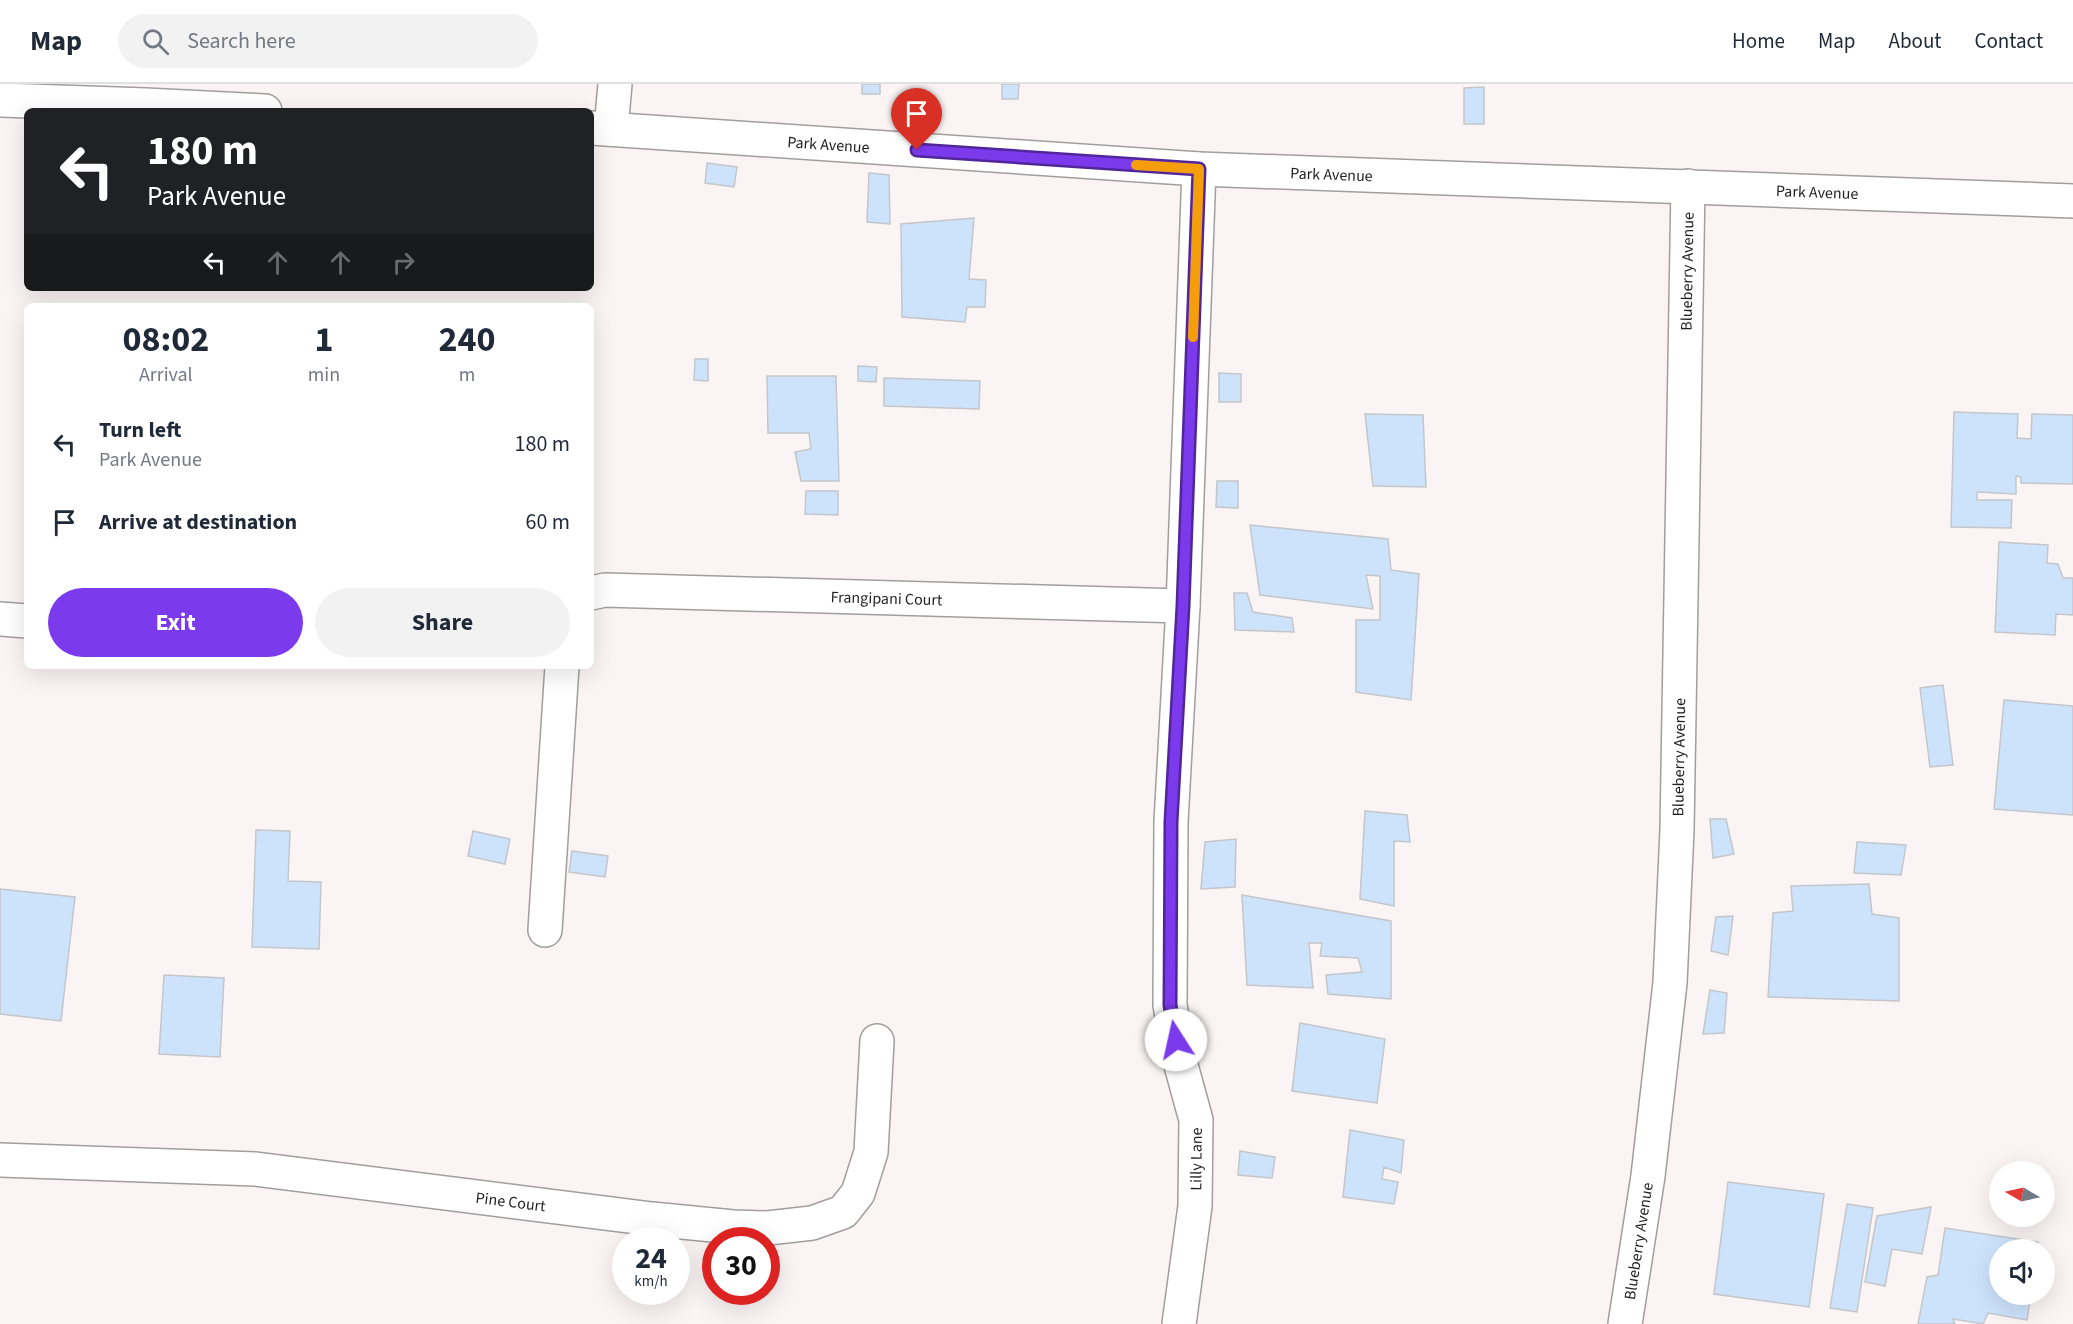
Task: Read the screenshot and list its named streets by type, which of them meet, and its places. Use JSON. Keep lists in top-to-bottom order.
{
  "streets": {
    "street": [
      "Park Avenue",
      "Blueberry Avenue",
      "Frangipani Court",
      "Lilly Lane",
      "Pine Court"
    ]
  },
  "crossings": [
    ["Park Avenue", "Blueberry Avenue"],
    ["Park Avenue", "Lilly Lane"],
    ["Frangipani Court", "Lilly Lane"]
  ],
  "north": "left",
  "page": {
    "header": "Map",
    "search": "Search here",
    "nav": [
      "Home",
      "Map",
      "About",
      "Contact"
    ],
    "turn": ["180 m", "Park Avenue"],
    "eta": [
      "08:02",
      "Arrival",
      "1",
      "min",
      "240",
      "m"
    ],
    "list": [
      {
        "name": "Turn left",
        "note": "Park Avenue",
        "value": "180 m"
      },
      {
        "name": "Arrive at destination",
        "value": "60 m"
      }
    ],
    "buttons": ["Exit", "Share"],
    "speed": "24 km/h",
    "limit": "30"
  }
}
